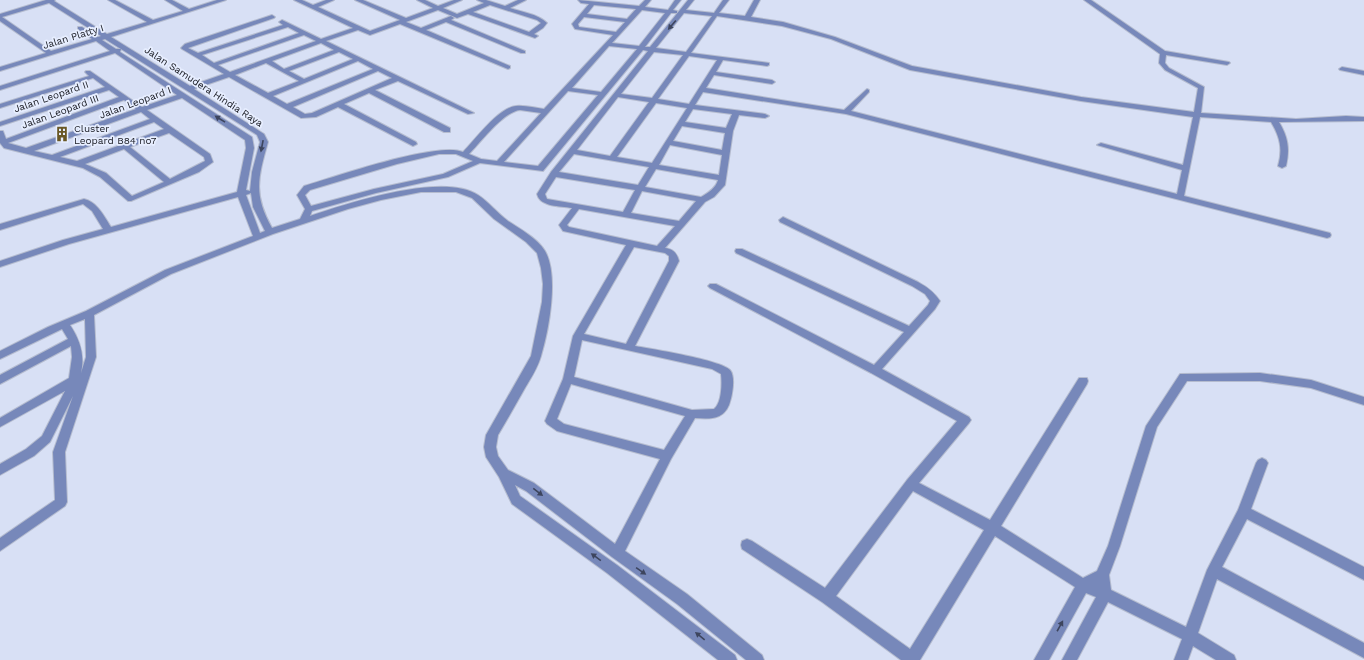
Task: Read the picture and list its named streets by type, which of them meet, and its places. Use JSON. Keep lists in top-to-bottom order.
{
  "streets": {
    "street": [
      "Jalan Platty I",
      "Jalan Samudera Hindia Raya",
      "Jalan Leopard II",
      "Jalan Leopard I",
      "Jalan Leopard III"
    ]
  },
  "crossings": [
    ["Jalan Platty I", "Jalan Samudera Hindia Raya"],
    ["Jalan Samudera Hindia Raya", "Jalan Leopard I"]
  ],
  "places": {
    "building": ["Cluster Leopard B84 no7"]
  }
}
